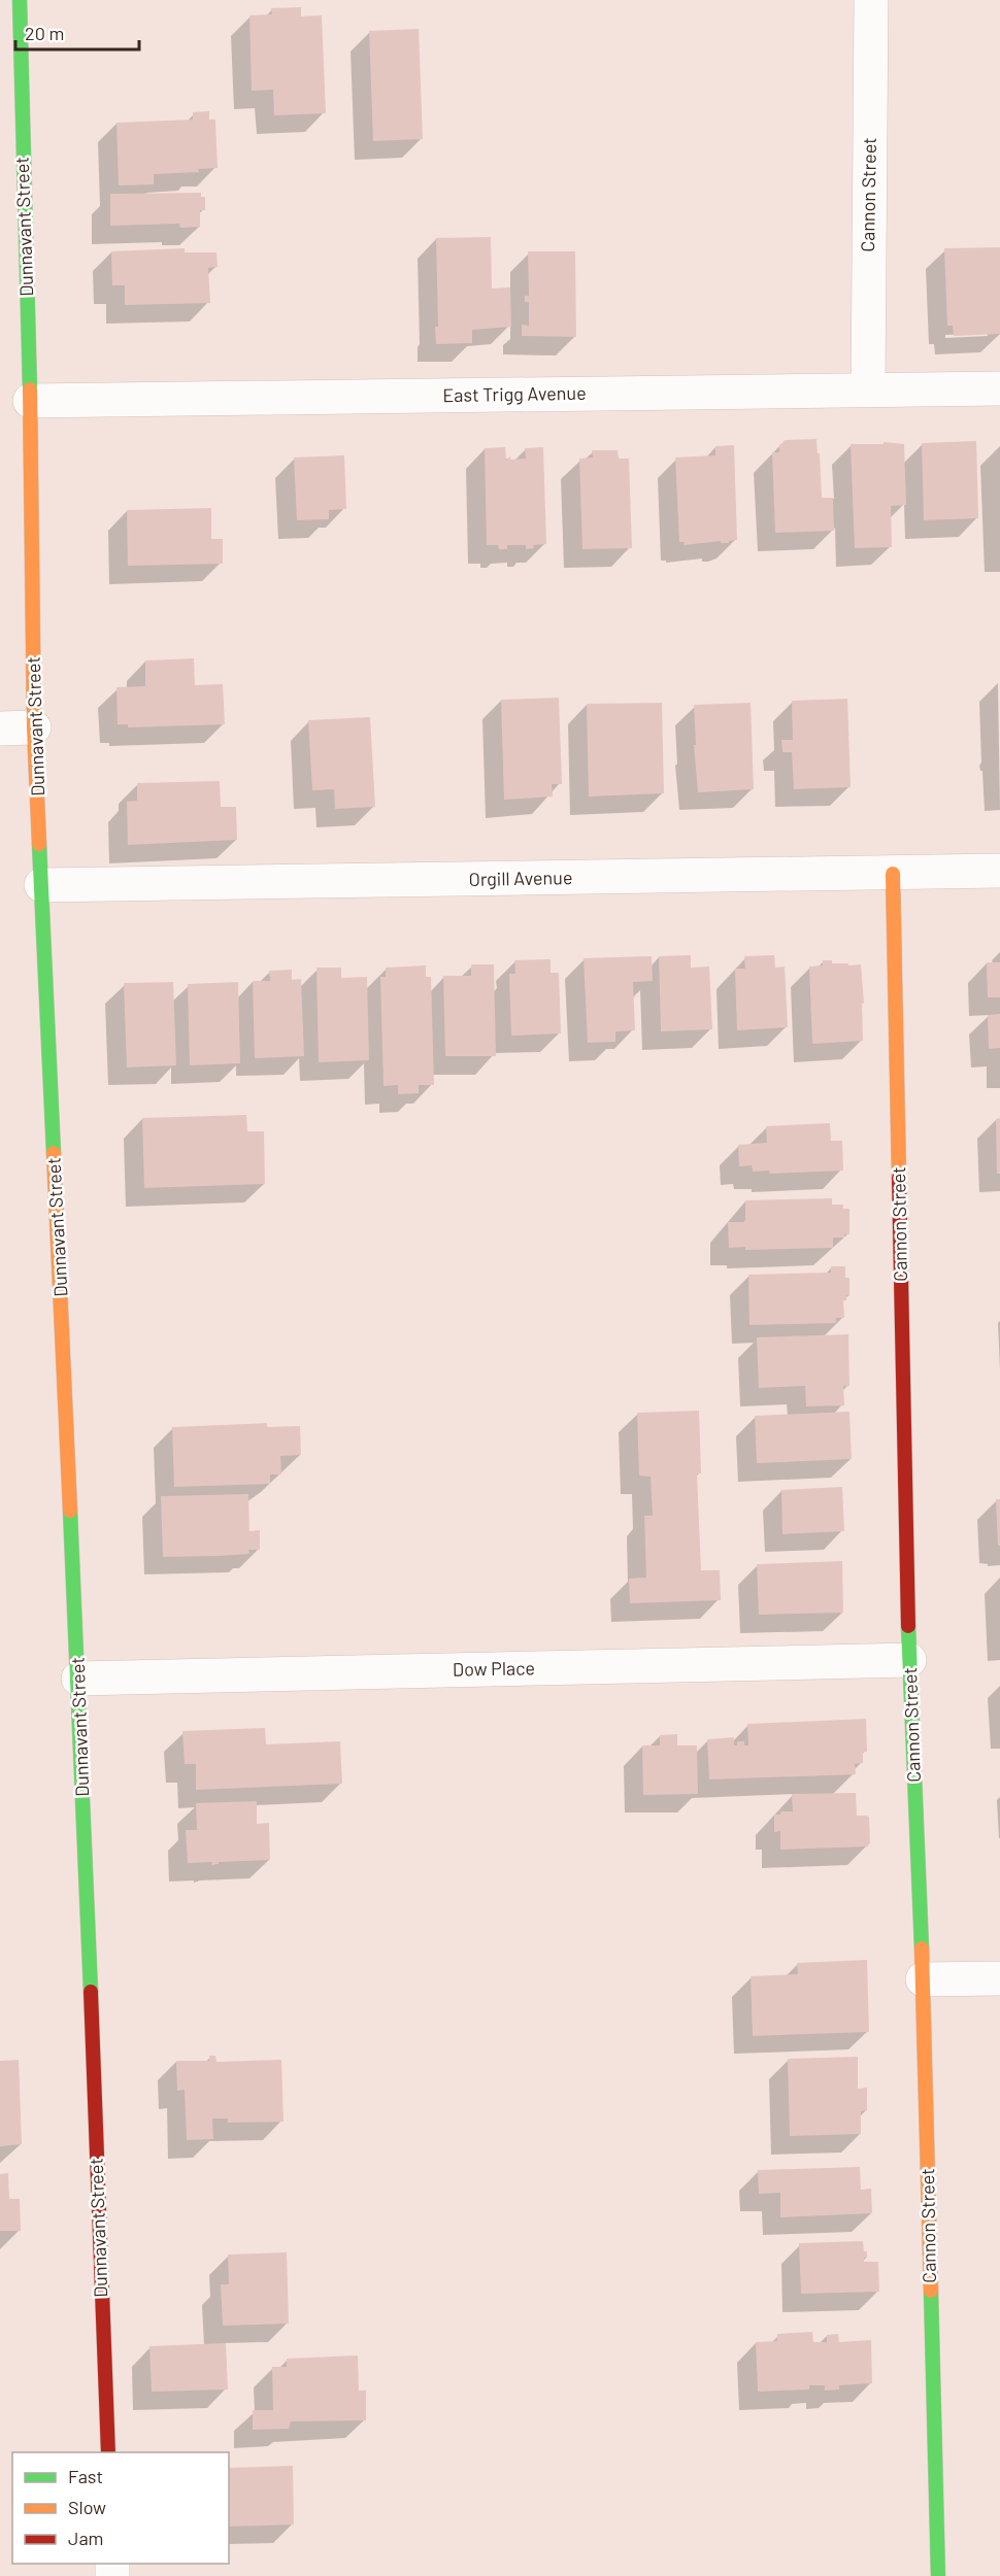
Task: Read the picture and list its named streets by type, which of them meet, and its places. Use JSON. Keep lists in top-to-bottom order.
{
  "streets": {
    "street": [
      "Cannon Street",
      "Dunnavant Street",
      "East Trigg Avenue",
      "Orgill Avenue",
      "Dow Place"
    ]
  },
  "crossings": [
    ["Cannon Street", "East Trigg Avenue"],
    ["Cannon Street", "Orgill Avenue"],
    ["Cannon Street", "Dow Place"],
    ["Dunnavant Street", "East Trigg Avenue"],
    ["Dunnavant Street", "Orgill Avenue"],
    ["Dunnavant Street", "Dow Place"]
  ],
  "legend": ["Fast", "Slow", "Jam"],
  "scale_bar": "20 m"
}
